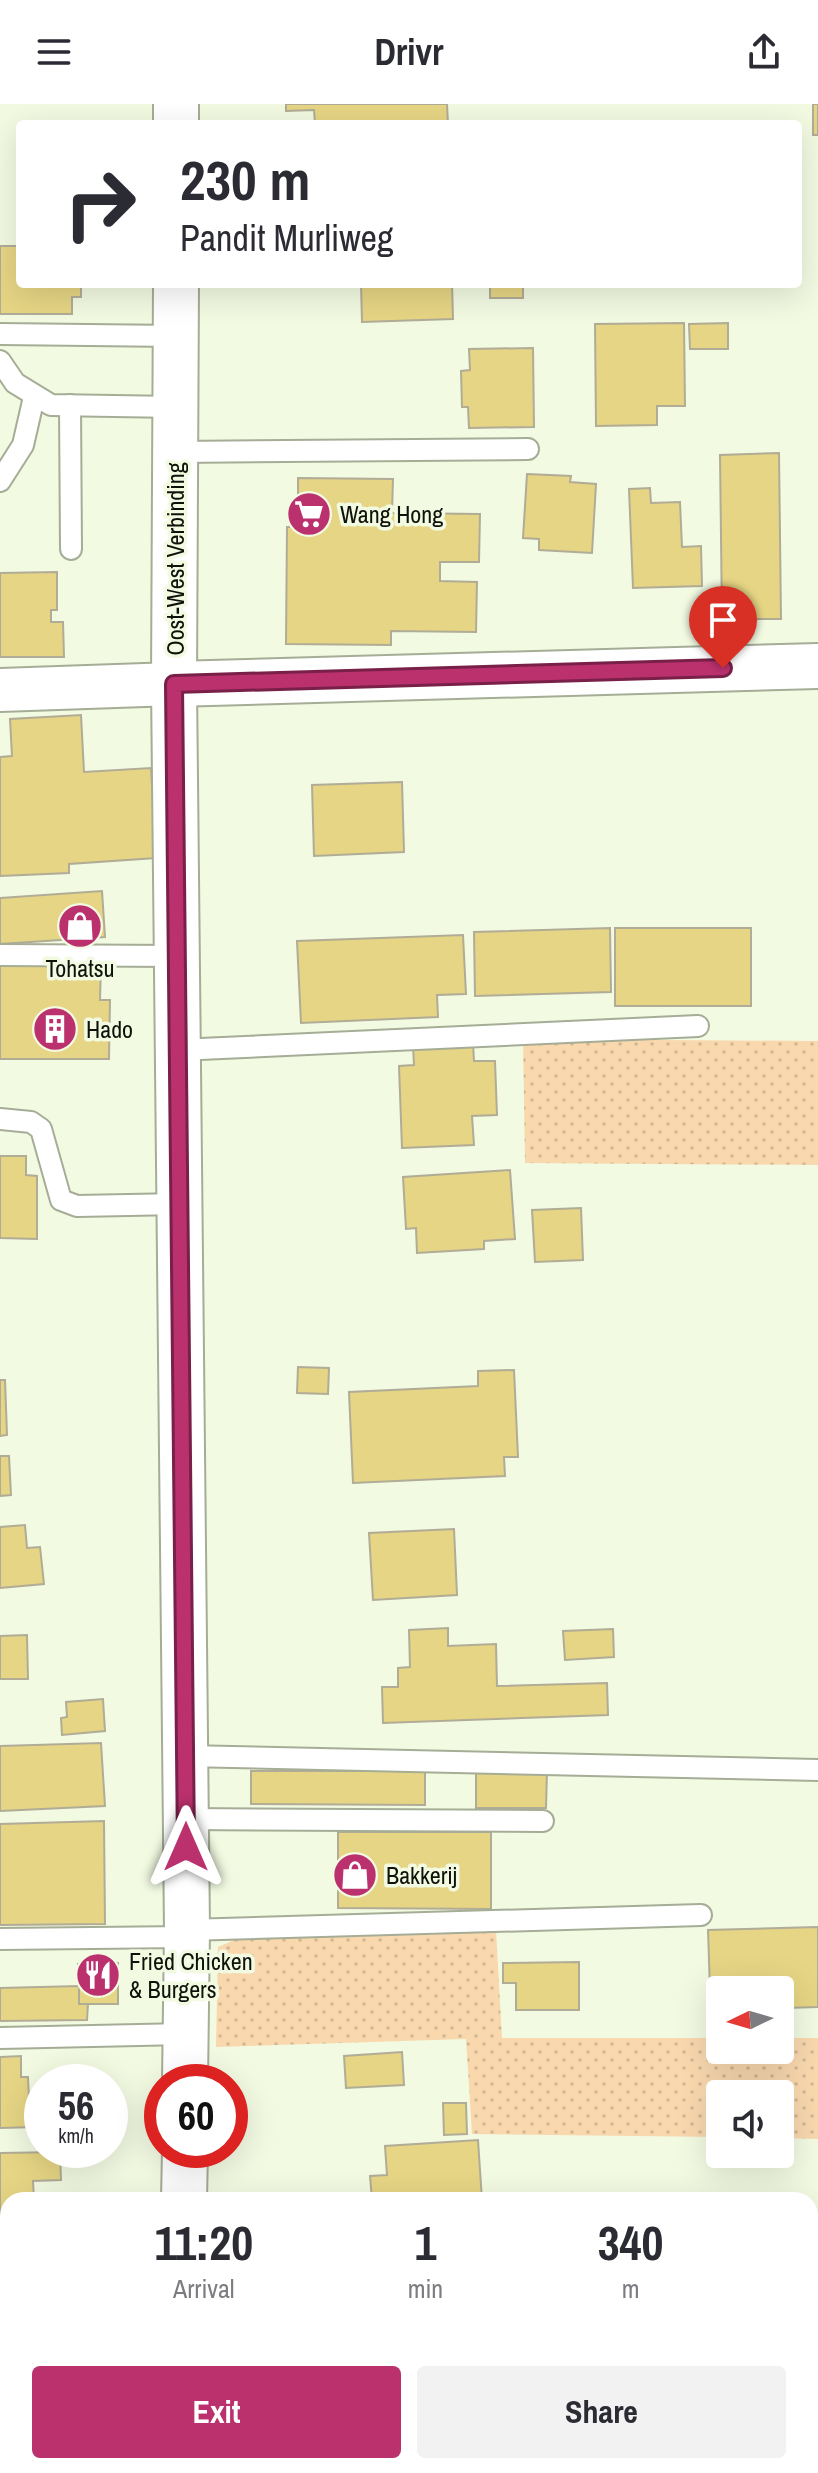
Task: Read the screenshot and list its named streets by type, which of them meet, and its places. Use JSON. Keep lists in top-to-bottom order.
{
  "streets": {
    "main road": ["Oost-West Verbinding"]
  },
  "places": {
    "supermarket": ["Wang Hong"],
    "shop": ["Tohatsu", "Bakkerij"],
    "building": ["Hado"],
    "restaurant": ["Fried Chicken & Burgers"]
  },
  "north": "left",
  "page": {
    "header": "Drivr",
    "turn": ["230 m", "Pandit Murliweg"],
    "speed": "56 km/h",
    "limit": "60",
    "eta": [
      "11:20",
      "Arrival",
      "1",
      "min",
      "340",
      "m"
    ],
    "buttons": ["Exit", "Share"]
  }
}
